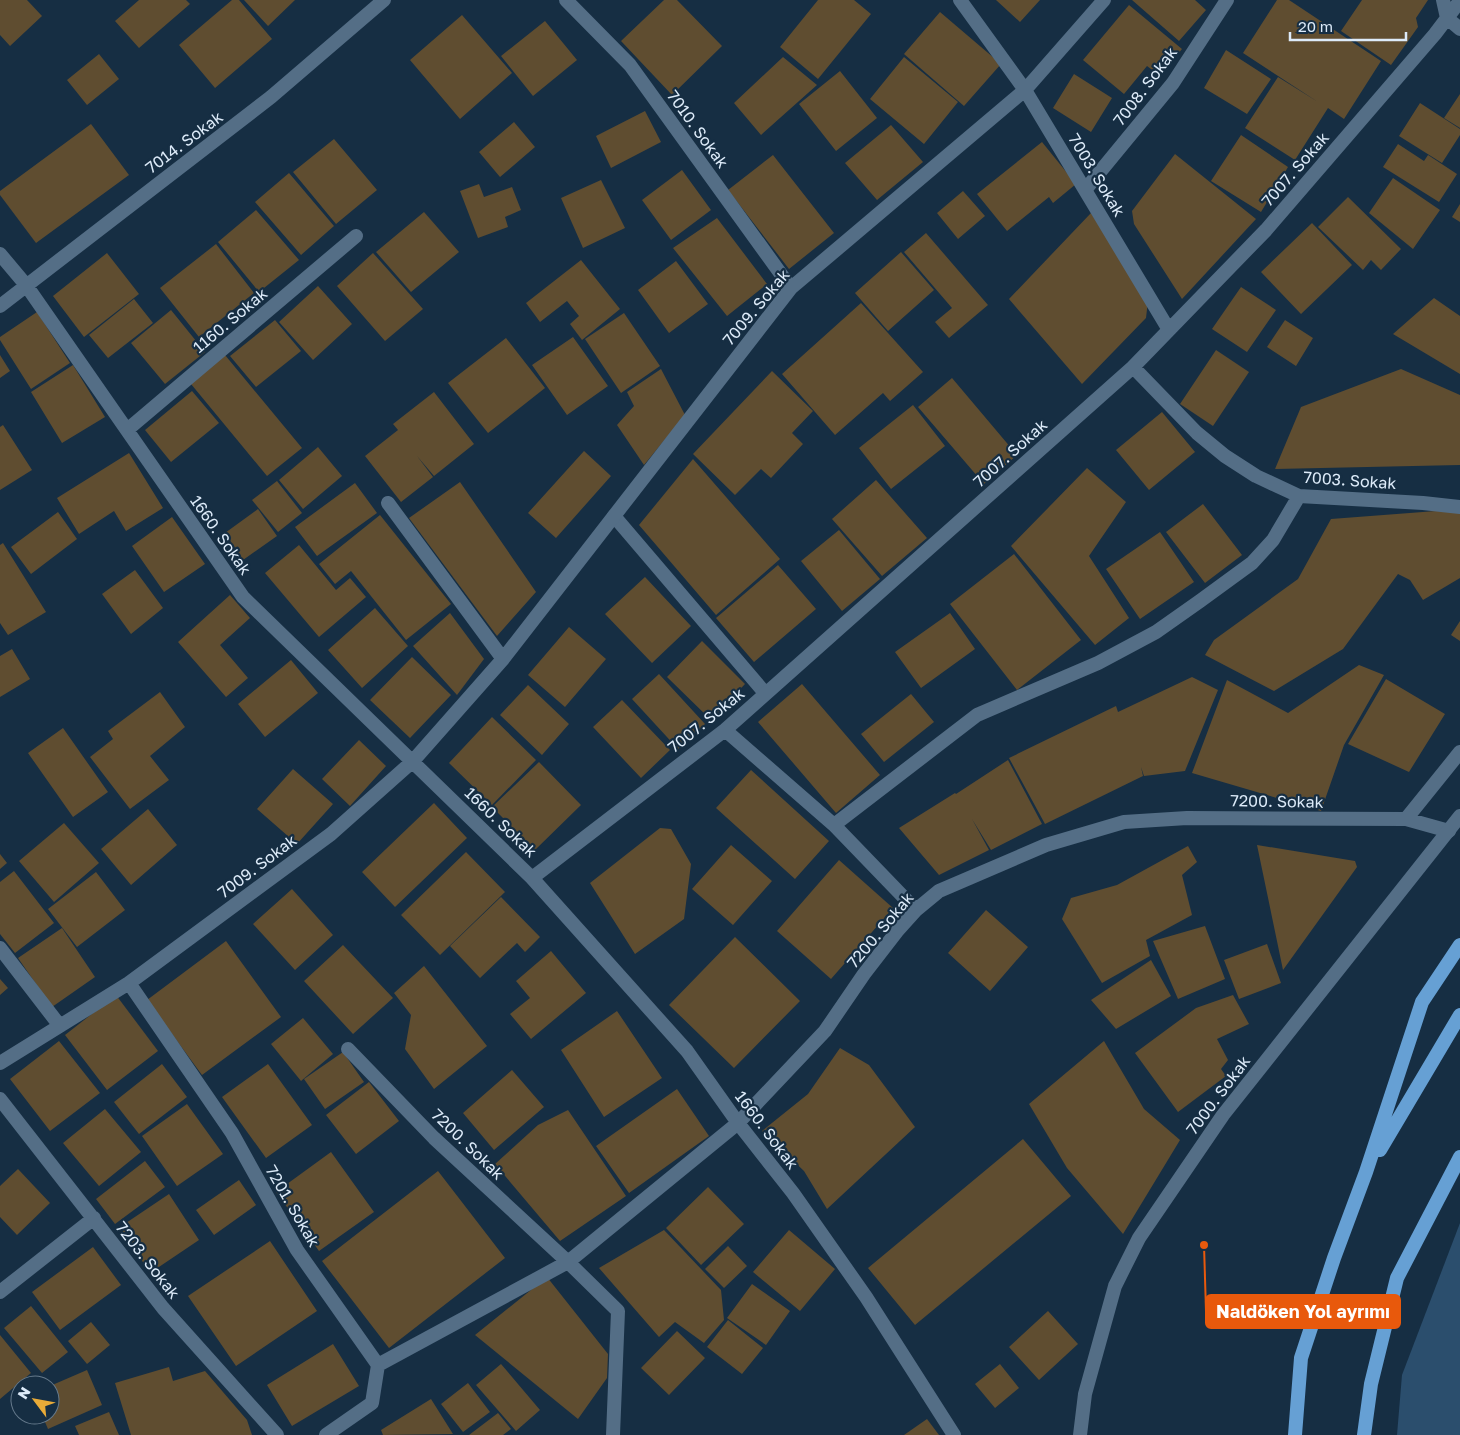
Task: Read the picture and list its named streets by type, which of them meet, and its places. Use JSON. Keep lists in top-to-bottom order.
{
  "streets": {
    "street": [
      "7008. Sokak",
      "7010. Sokak",
      "7014. Sokak",
      "7007. Sokak",
      "7003. Sokak",
      "7009. Sokak",
      "1160. Sokak",
      "1660. Sokak",
      "7200. Sokak",
      "7000. Sokak",
      "7201. Sokak",
      "7203. Sokak"
    ]
  },
  "crossings": [
    ["7008. Sokak", "7003. Sokak"],
    ["7010. Sokak", "7009. Sokak"],
    ["7014. Sokak", "1660. Sokak"],
    ["7007. Sokak", "7003. Sokak"],
    ["7007. Sokak", "1660. Sokak"],
    ["7003. Sokak", "7009. Sokak"],
    ["7009. Sokak", "1660. Sokak"],
    ["7009. Sokak", "7201. Sokak"],
    ["1160. Sokak", "1660. Sokak"],
    ["1660. Sokak", "7200. Sokak"],
    ["7200. Sokak", "7000. Sokak"],
    ["7200. Sokak", "7201. Sokak"]
  ],
  "places": ["Naldöken Yol ayrımı"],
  "scale_bar": "20 m",
  "north": "top left"
}
